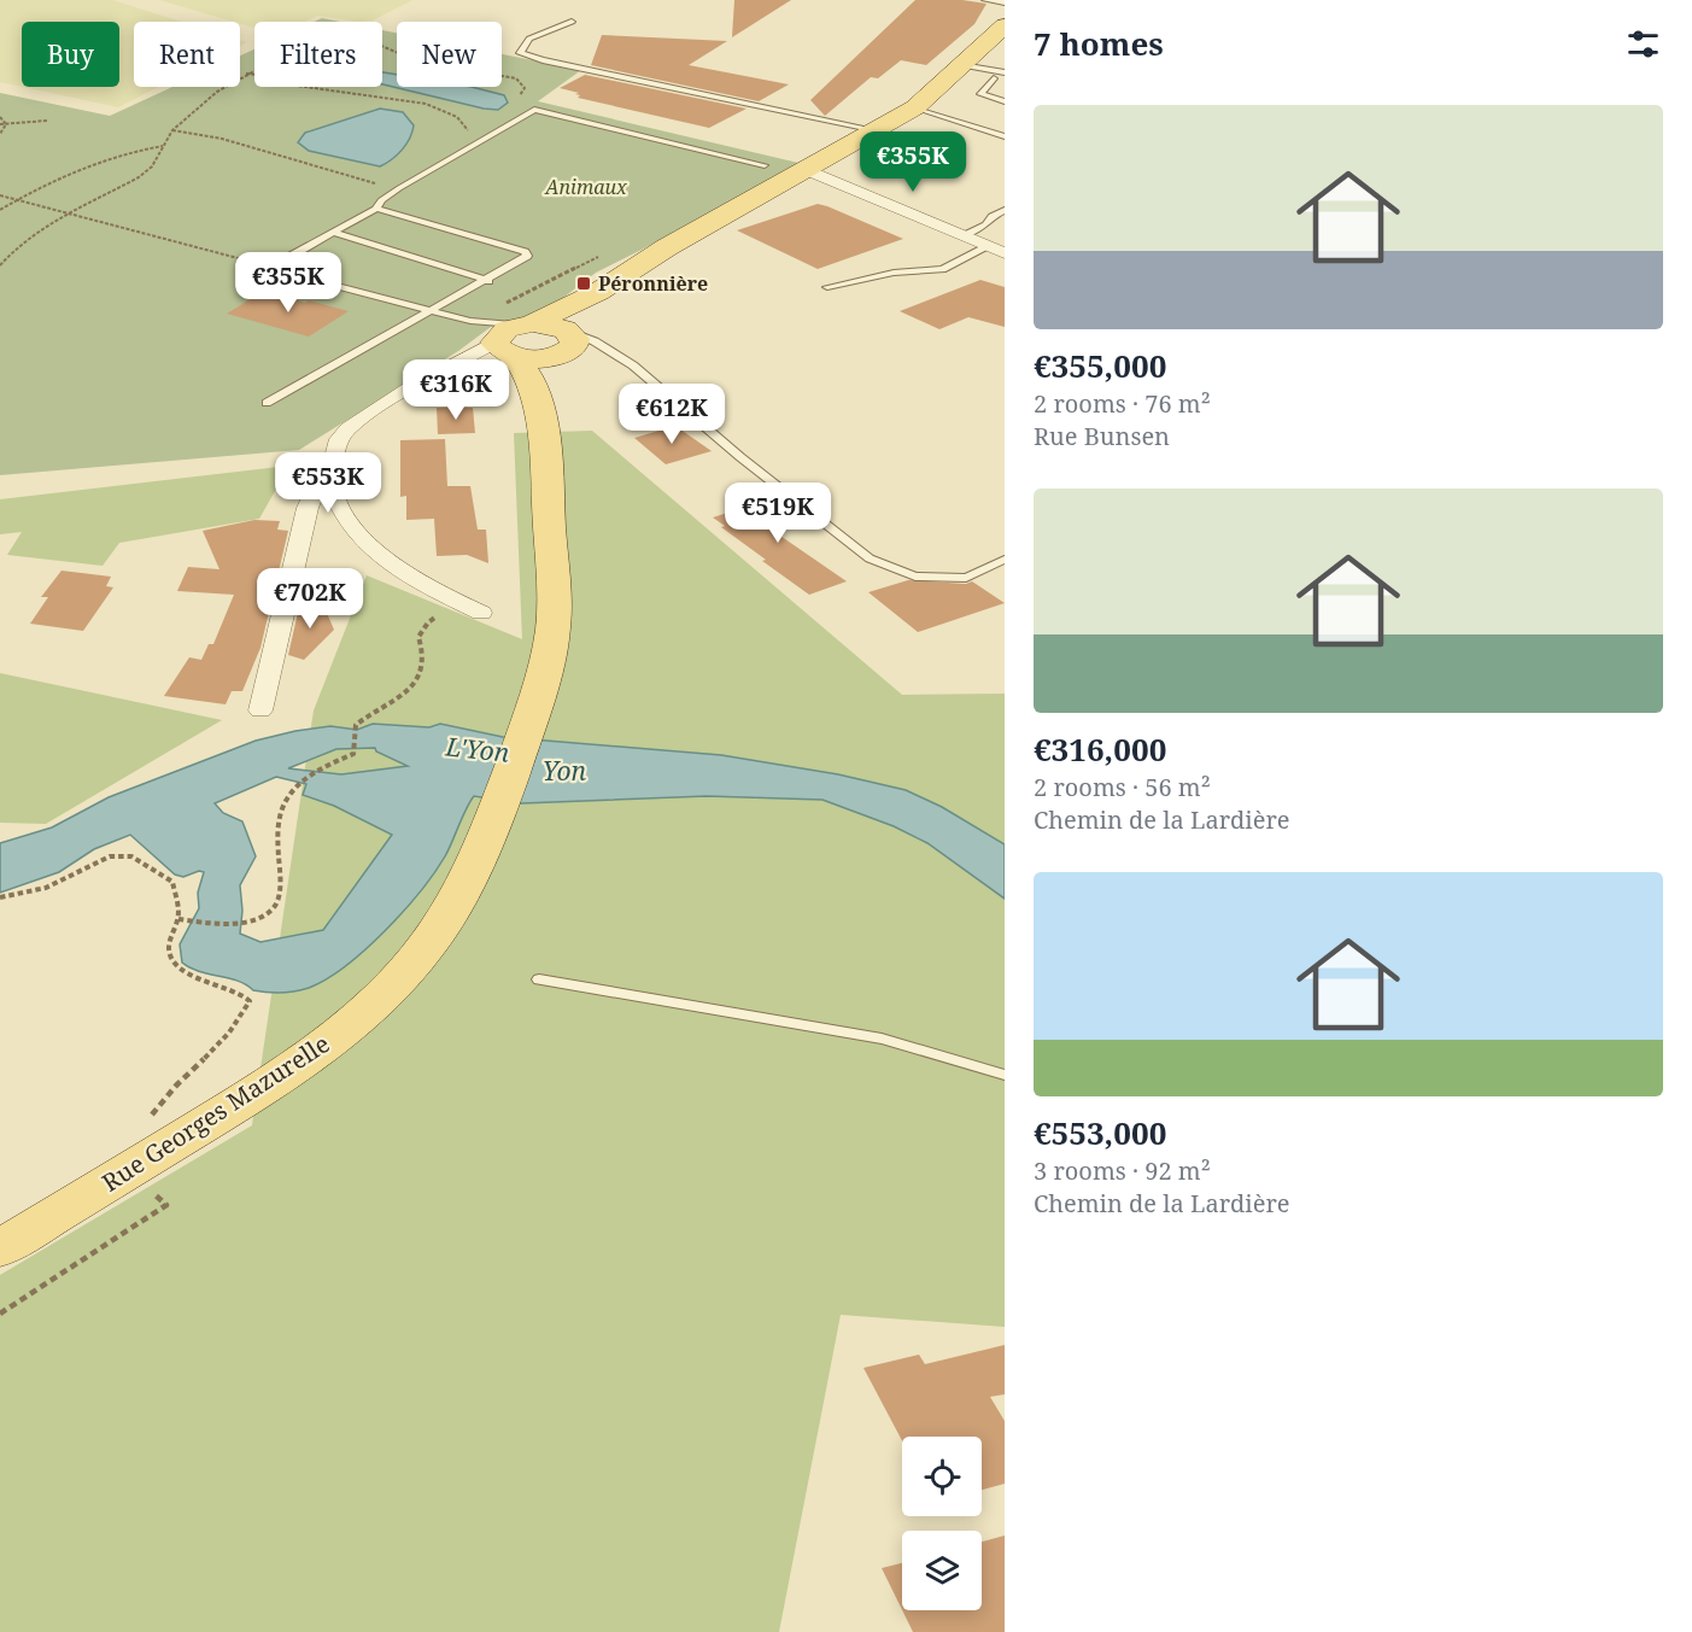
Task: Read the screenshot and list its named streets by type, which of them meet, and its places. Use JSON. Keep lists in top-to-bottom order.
{
  "streets": {
    "main road": ["Rue Georges Mazurelle"]
  },
  "water": ["L'Yon", "Yon"],
  "parks": ["Animaux"],
  "places": {
    "transit": ["Péronnière"]
  },
  "page": {
    "heading": "7 homes",
    "chip": [
      "Buy",
      "Rent",
      "Filters",
      "New"
    ],
    "list": [
      {
        "name": "€355,000",
        "note": "2 rooms · 76 m² · Rue Bunsen"
      },
      {
        "name": "€316,000",
        "note": "2 rooms · 56 m² · Chemin de la Lardière"
      },
      {
        "name": "€553,000",
        "note": "3 rooms · 92 m² · Chemin de la Lardière"
      }
    ],
    "price": [
      "€355K",
      "€355K",
      "€316K",
      "€612K",
      "€553K",
      "€519K",
      "€702K"
    ]
  }
}
